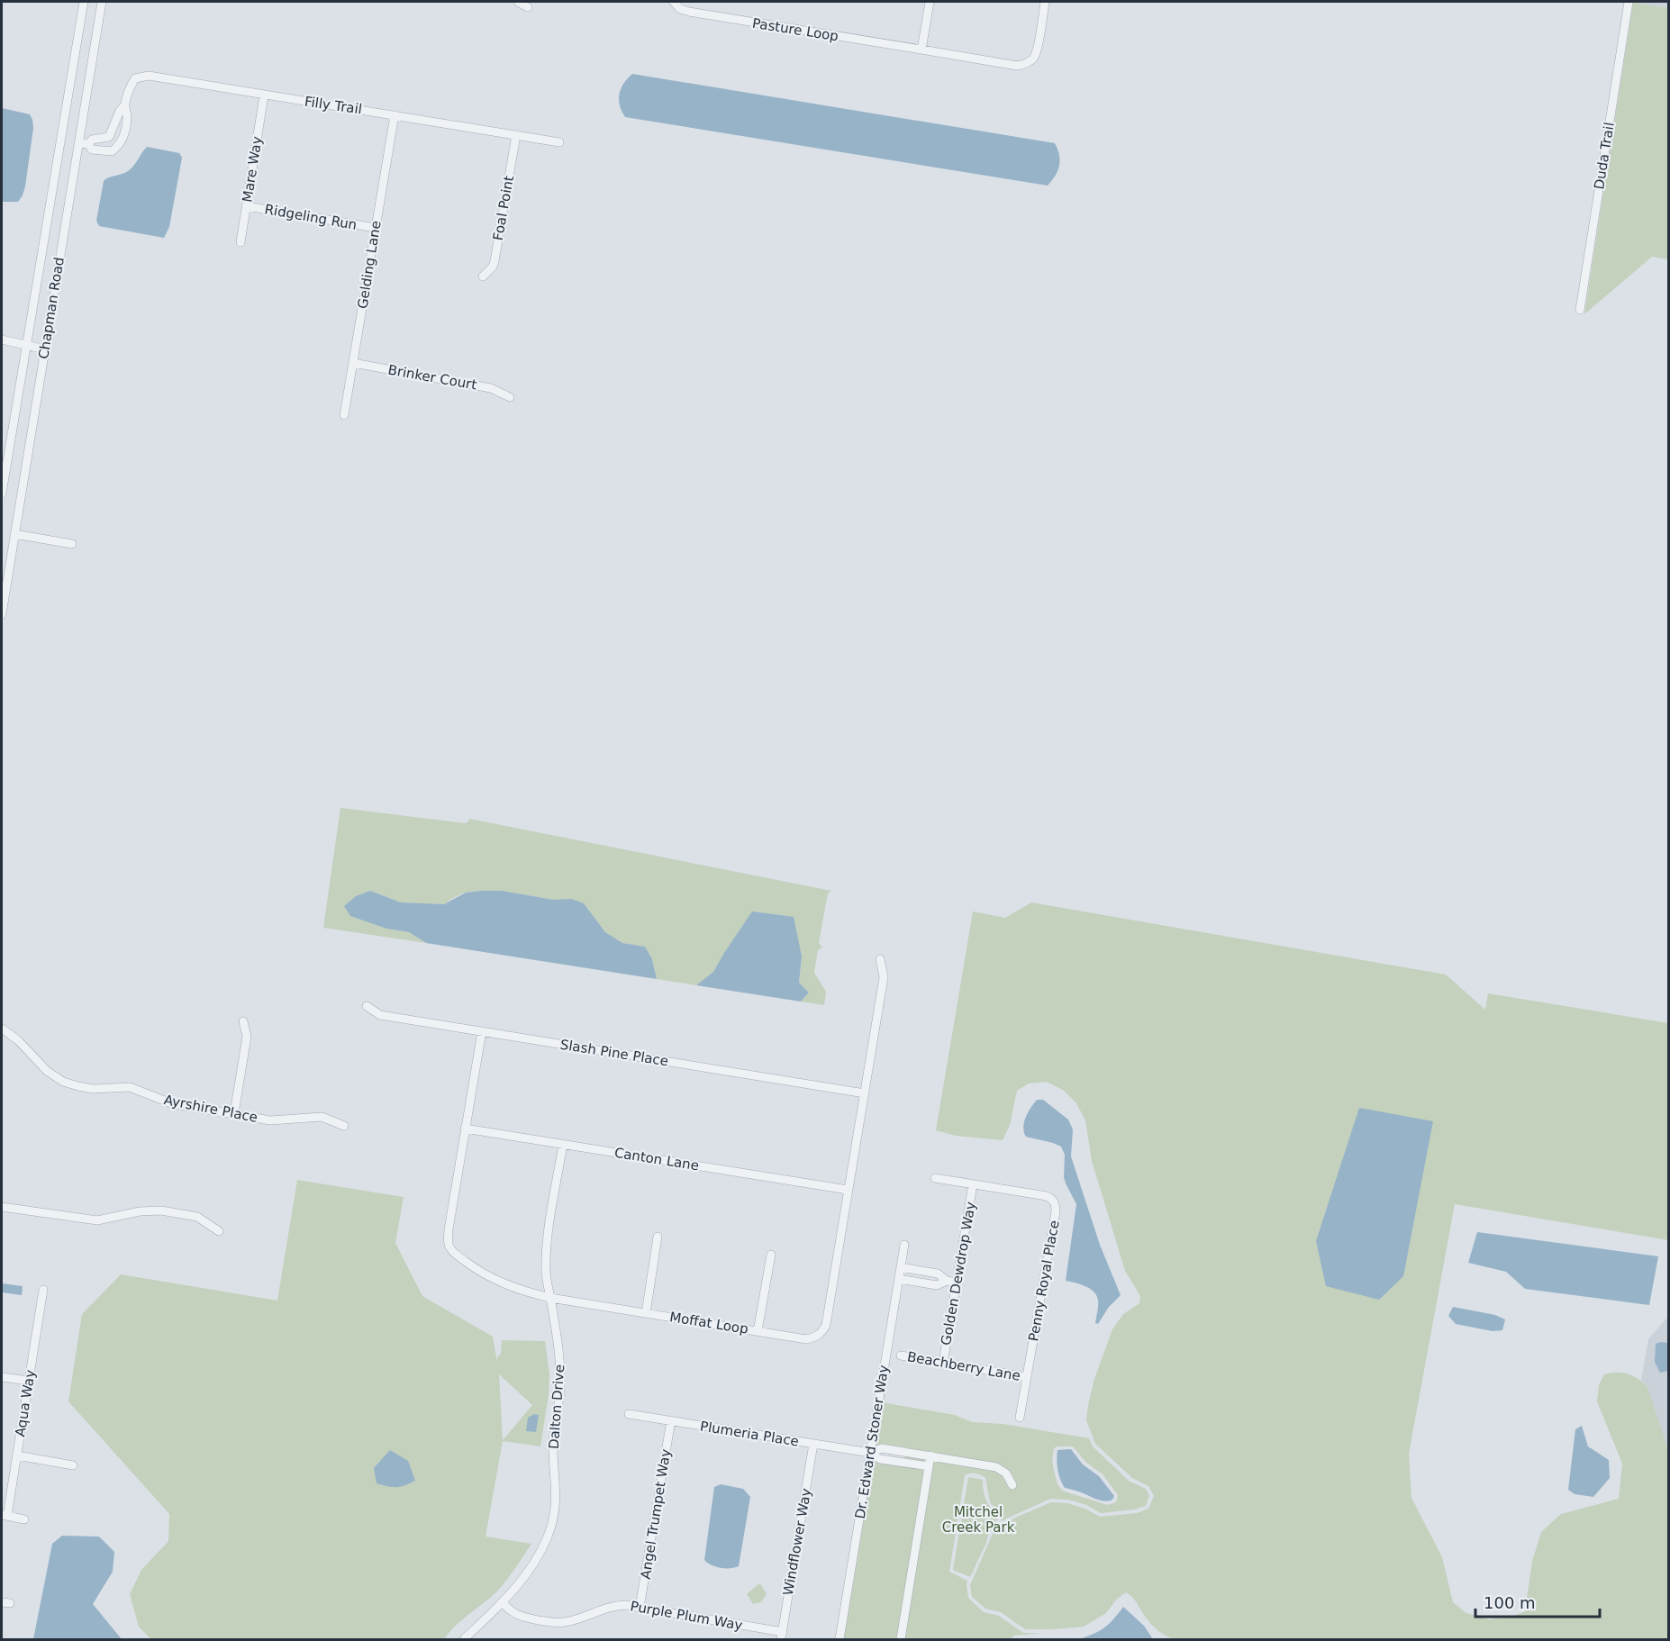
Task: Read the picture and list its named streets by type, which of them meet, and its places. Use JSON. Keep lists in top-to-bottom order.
{
  "streets": {
    "street": [
      "Pasture Loop",
      "Filly Trail",
      "Duda Trail",
      "Mare Way",
      "Foal Point",
      "Ridgeling Run",
      "Gelding Lane",
      "Chapman Road",
      "Brinker Court",
      "Slash Pine Place",
      "Ayrshire Place",
      "Canton Lane",
      "Golden Dewdrop Way",
      "Penny Royal Place",
      "Moffat Loop",
      "Beachberry Lane",
      "Aqua Way",
      "Dalton Drive",
      "Plumeria Place",
      "Dr. Edward Stoner Way",
      "Angel Trumpet Way",
      "Windflower Way",
      "Purple Plum Way"
    ]
  },
  "crossings": [
    ["Filly Trail", "Mare Way"],
    ["Filly Trail", "Foal Point"],
    ["Filly Trail", "Gelding Lane"],
    ["Mare Way", "Ridgeling Run"],
    ["Ridgeling Run", "Gelding Lane"],
    ["Gelding Lane", "Brinker Court"],
    ["Slash Pine Place", "Moffat Loop"],
    ["Canton Lane", "Moffat Loop"],
    ["Canton Lane", "Dalton Drive"],
    ["Golden Dewdrop Way", "Penny Royal Place"],
    ["Golden Dewdrop Way", "Beachberry Lane"],
    ["Penny Royal Place", "Beachberry Lane"],
    ["Moffat Loop", "Dalton Drive"],
    ["Dalton Drive", "Purple Plum Way"],
    ["Plumeria Place", "Dr. Edward Stoner Way"],
    ["Plumeria Place", "Angel Trumpet Way"],
    ["Plumeria Place", "Windflower Way"],
    ["Angel Trumpet Way", "Purple Plum Way"],
    ["Windflower Way", "Purple Plum Way"]
  ],
  "parks": ["Mitchel Creek Park"],
  "scale_bar": "100 m"
}
